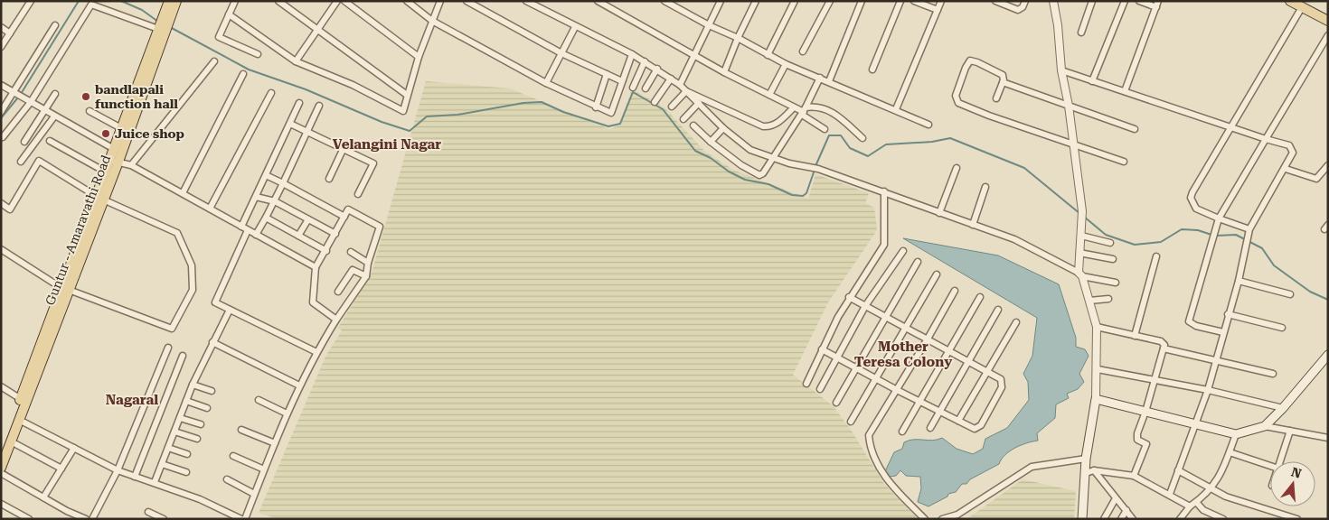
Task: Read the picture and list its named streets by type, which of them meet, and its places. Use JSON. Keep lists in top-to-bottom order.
{
  "streets": {
    "main road": ["Guntur - Amaravathi Road"]
  },
  "districts": ["Velangini Nagar", "Mother Teresa Colony", "Nagaral"],
  "places": ["bandlapali function hall", "Juice shop"],
  "north": "top"
}
